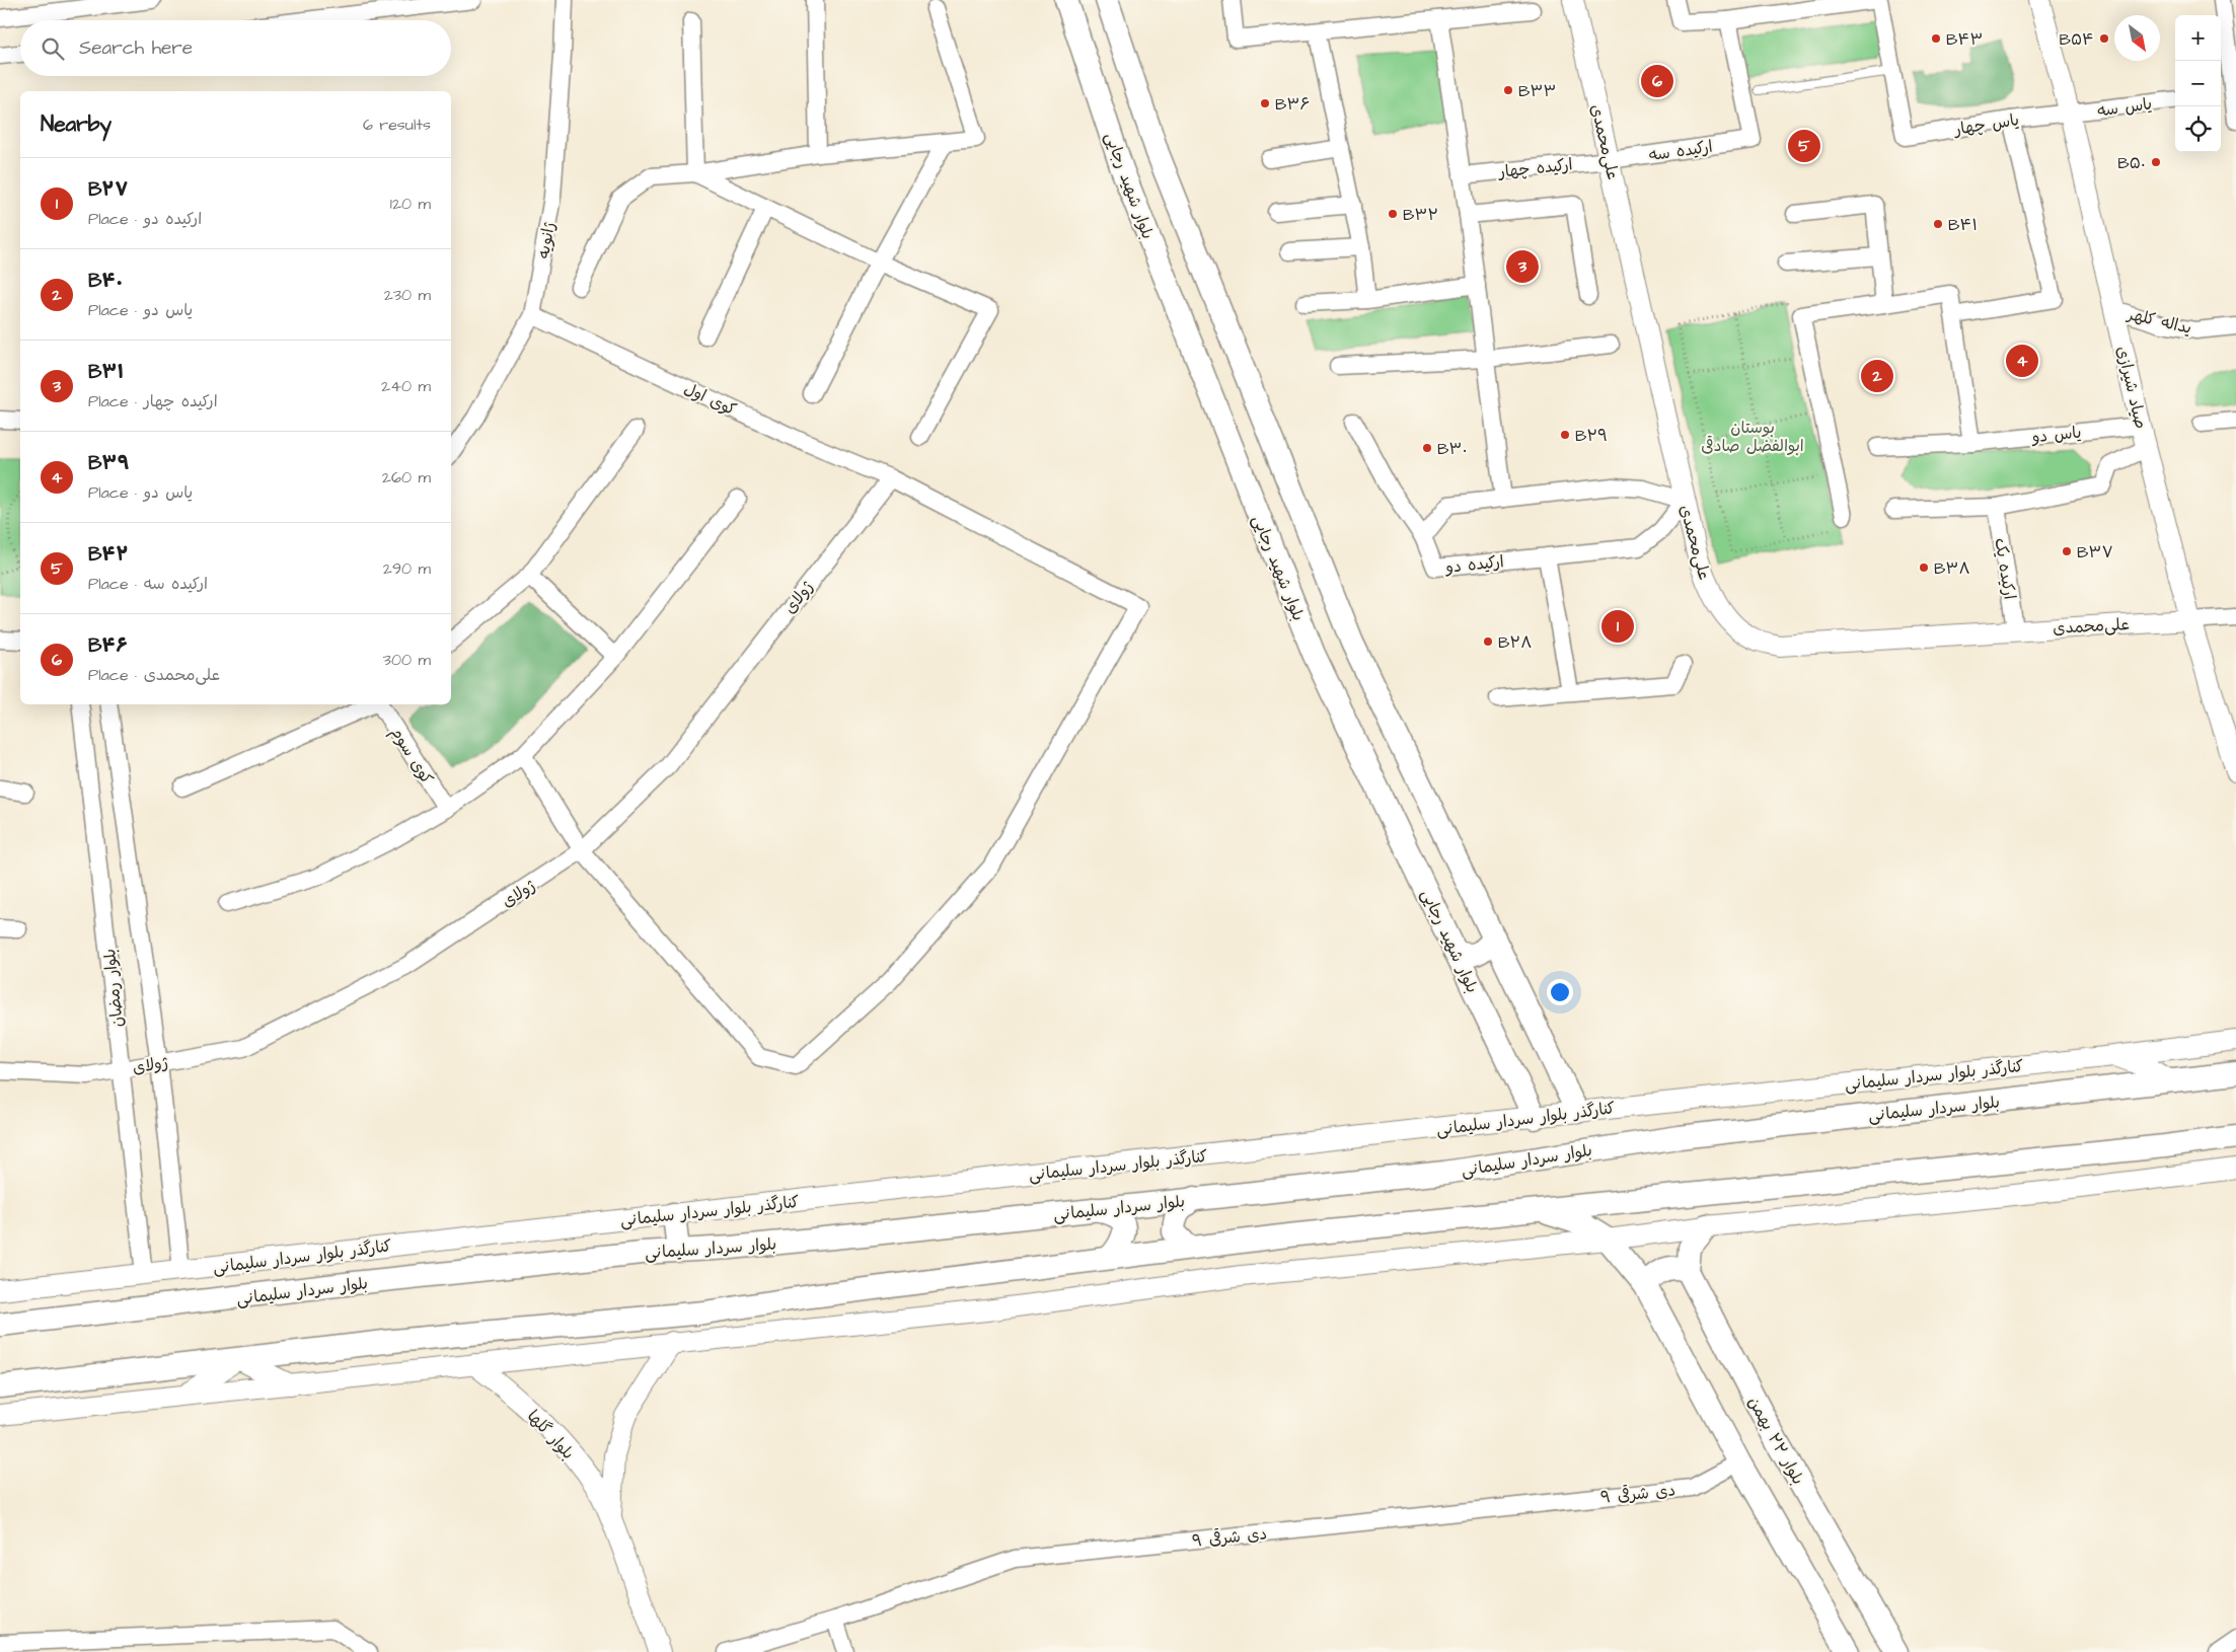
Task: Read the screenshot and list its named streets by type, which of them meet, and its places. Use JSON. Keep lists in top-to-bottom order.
{
  "streets": {
    "main road": ["بلوار شهید رجایی", "بلوار سردار سلیمانی", "بلوار ۲۲ بهمن"],
    "street": [
      "یاس سه",
      "یاس چهار",
      "علی‌محمدی",
      "ارکیده سه",
      "ارکیده چهار",
      "ژانویه",
      "یداله کلهر",
      "صیاد شیرازی",
      "کوی اول",
      "یاس دو",
      "ارکیده دو",
      "ارکیده یک",
      "ژولای",
      "کوی سوم",
      "بلوار رمضان",
      "کنارگذر بلوار سردار سلیمانی",
      "بلوار گلها",
      "۹ دی شرقی"
    ]
  },
  "crossings": [
    ["یاس سه", "یاس چهار"],
    ["یاس سه", "صیاد شیرازی"],
    ["یاس چهار", "صیاد شیرازی"],
    ["علی‌محمدی", "ارکیده سه"],
    ["علی‌محمدی", "ارکیده چهار"],
    ["علی‌محمدی", "صیاد شیرازی"],
    ["علی‌محمدی", "ارکیده دو"],
    ["علی‌محمدی", "ارکیده یک"],
    ["ارکیده سه", "ارکیده چهار"],
    ["بلوار شهید رجایی", "کنارگذر بلوار سردار سلیمانی"],
    ["ژانویه", "کوی اول"],
    ["یداله کلهر", "صیاد شیرازی"],
    ["صیاد شیرازی", "یاس دو"],
    ["کوی اول", "ژولای"],
    ["ژولای", "بلوار رمضان"],
    ["بلوار رمضان", "کنارگذر بلوار سردار سلیمانی"]
  ],
  "parks": ["بوستان ابوالفضل صادقی"],
  "places": [
    "B۴۳",
    "B۵۴",
    "B۳۳",
    "B۳۶",
    "B۵۰",
    "B۳۲",
    "B۴۱",
    "B۲۹",
    "B۳۰",
    "B۳۷",
    "B۳۸",
    "B۲۸"
  ],
  "north": "bottom right",
  "page": {
    "map_buttons": ["+", "−"],
    "search": "Search here",
    "pins": [
      "6",
      "5",
      "3",
      "4",
      "2",
      "1"
    ],
    "heading": ["Nearby", "6 results"],
    "list": [
      {
        "mark": "1",
        "name": "B۲۷",
        "note": "Place · ارکیده دو",
        "value": "120 m"
      },
      {
        "mark": "2",
        "name": "B۴۰",
        "note": "Place · یاس دو",
        "value": "230 m"
      },
      {
        "mark": "3",
        "name": "B۳۱",
        "note": "Place · ارکیده چهار",
        "value": "240 m"
      },
      {
        "mark": "4",
        "name": "B۳۹",
        "note": "Place · یاس دو",
        "value": "260 m"
      },
      {
        "mark": "5",
        "name": "B۴۲",
        "note": "Place · ارکیده سه",
        "value": "290 m"
      },
      {
        "mark": "6",
        "name": "B۴۶",
        "note": "Place · علی‌محمدی",
        "value": "300 m"
      }
    ]
  }
}
